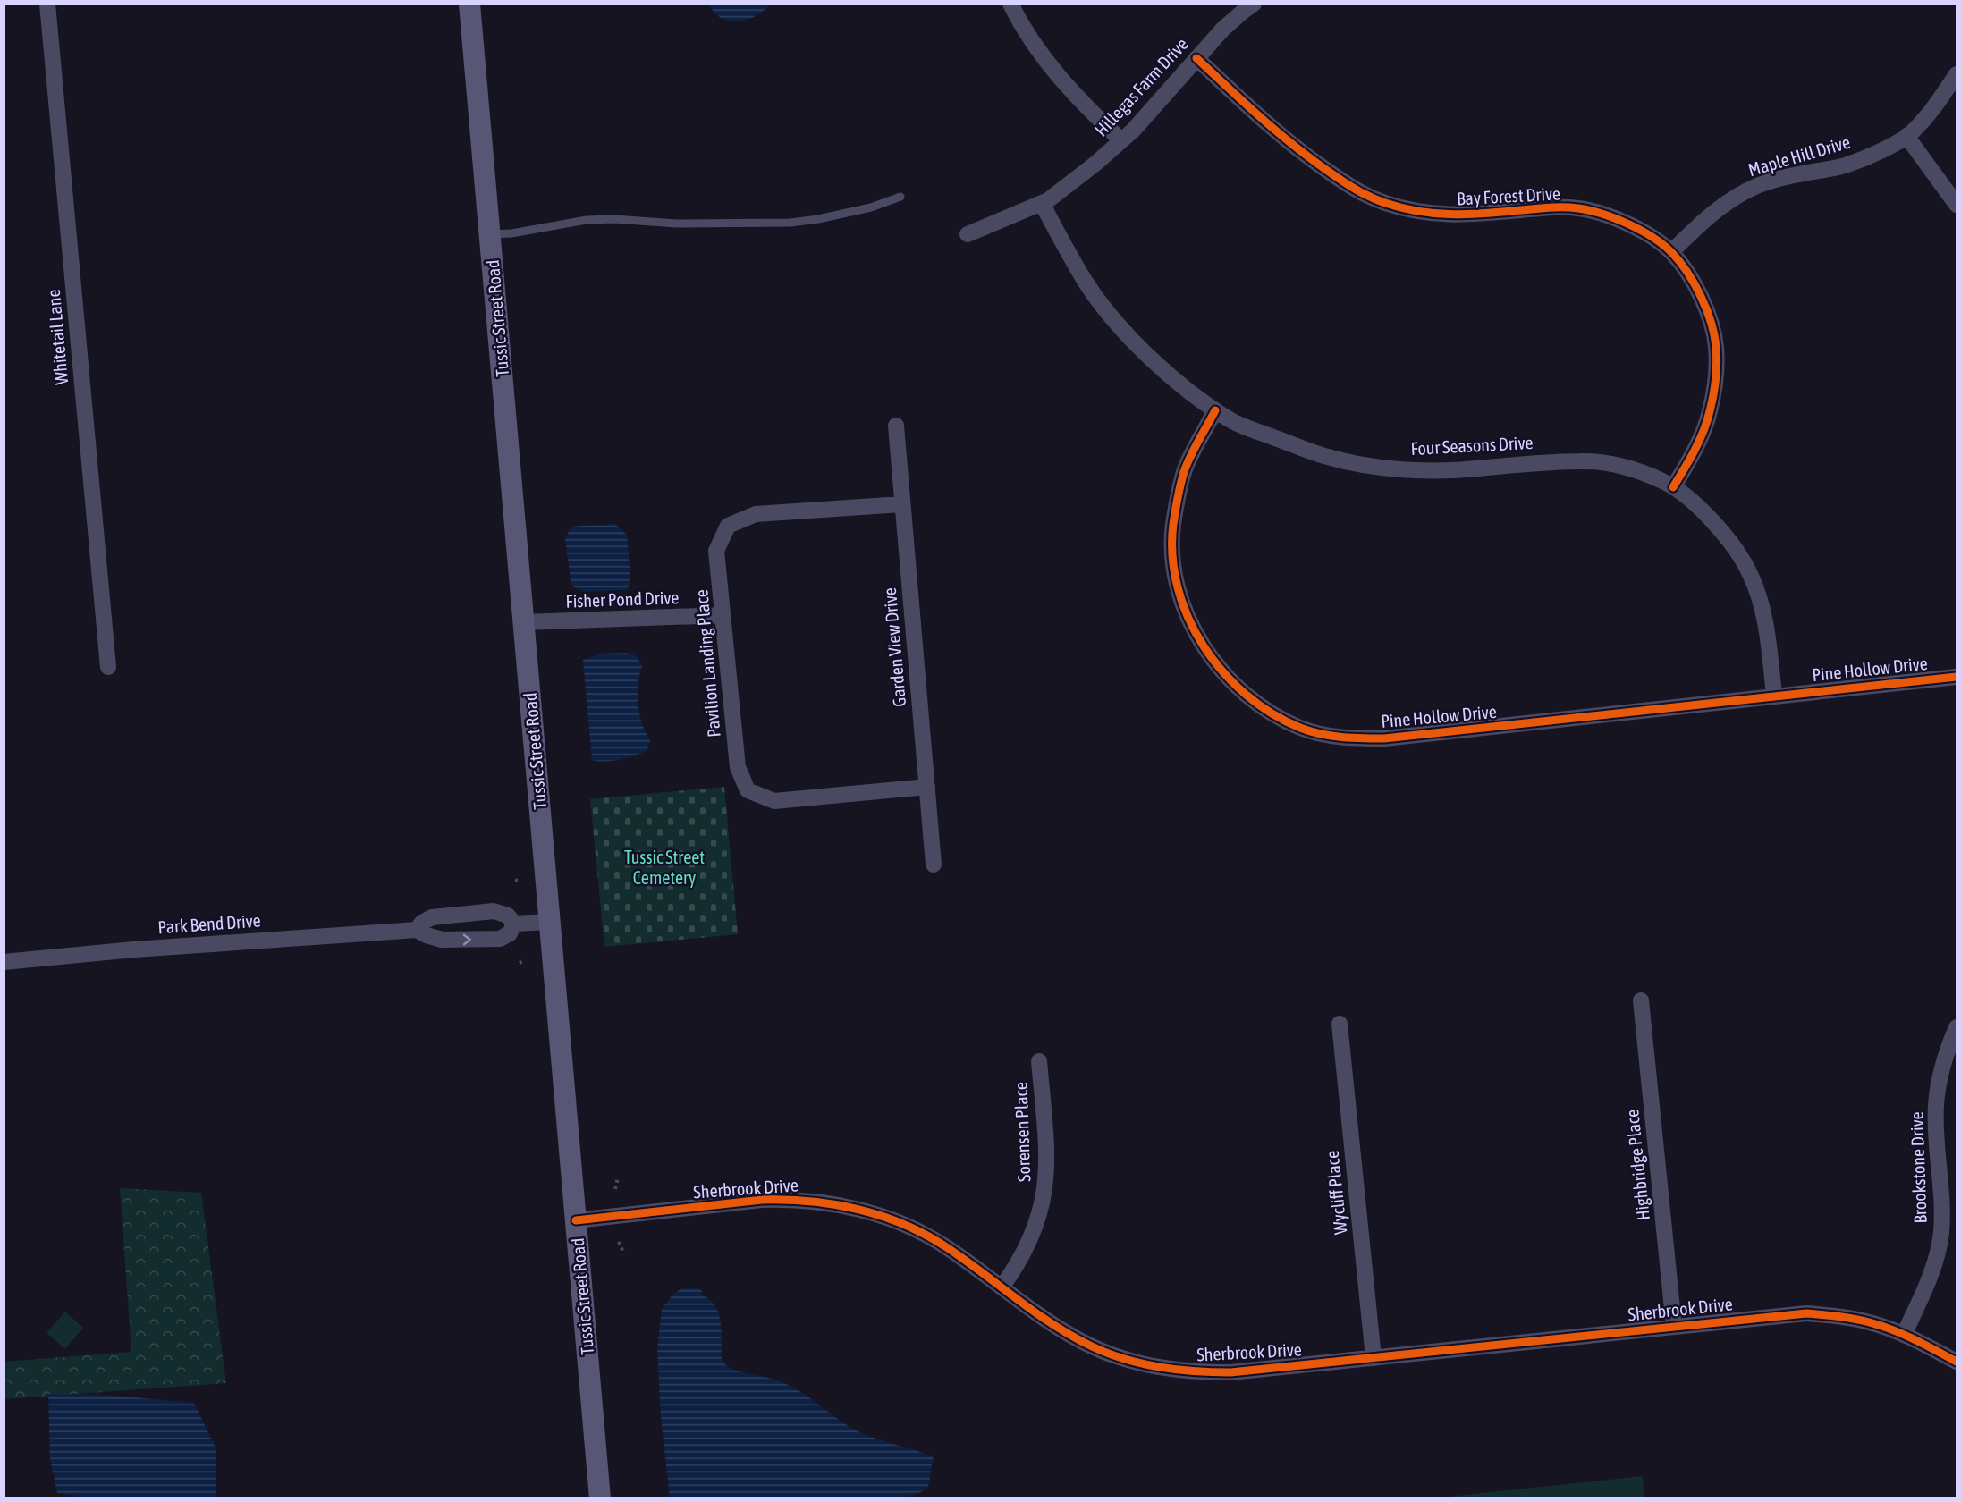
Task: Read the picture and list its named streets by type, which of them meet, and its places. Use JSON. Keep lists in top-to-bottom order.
{
  "streets": {
    "main road": ["Tussic Street Road"],
    "street": [
      "Hillegas Farm Drive",
      "Maple Hill Drive",
      "Bay Forest Drive",
      "Whitetail Lane",
      "Four Seasons Drive",
      "Fisher Pond Drive",
      "Garden View Drive",
      "Pavilion Landing Place",
      "Pine Hollow Drive",
      "Park Bend Drive",
      "Sorensen Place",
      "Highbridge Place",
      "Brookstone Drive",
      "Sherbrook Drive",
      "Wycliff Place"
    ]
  },
  "crossings": [
    ["Hillegas Farm Drive", "Bay Forest Drive"],
    ["Hillegas Farm Drive", "Four Seasons Drive"],
    ["Maple Hill Drive", "Bay Forest Drive"],
    ["Bay Forest Drive", "Four Seasons Drive"],
    ["Tussic Street Road", "Fisher Pond Drive"],
    ["Tussic Street Road", "Sherbrook Drive"],
    ["Four Seasons Drive", "Pine Hollow Drive"],
    ["Fisher Pond Drive", "Pavilion Landing Place"],
    ["Garden View Drive", "Pavilion Landing Place"],
    ["Sorensen Place", "Sherbrook Drive"],
    ["Highbridge Place", "Sherbrook Drive"],
    ["Brookstone Drive", "Sherbrook Drive"],
    ["Sherbrook Drive", "Wycliff Place"]
  ],
  "parks": ["Tussic Street Cemetery"]
}
